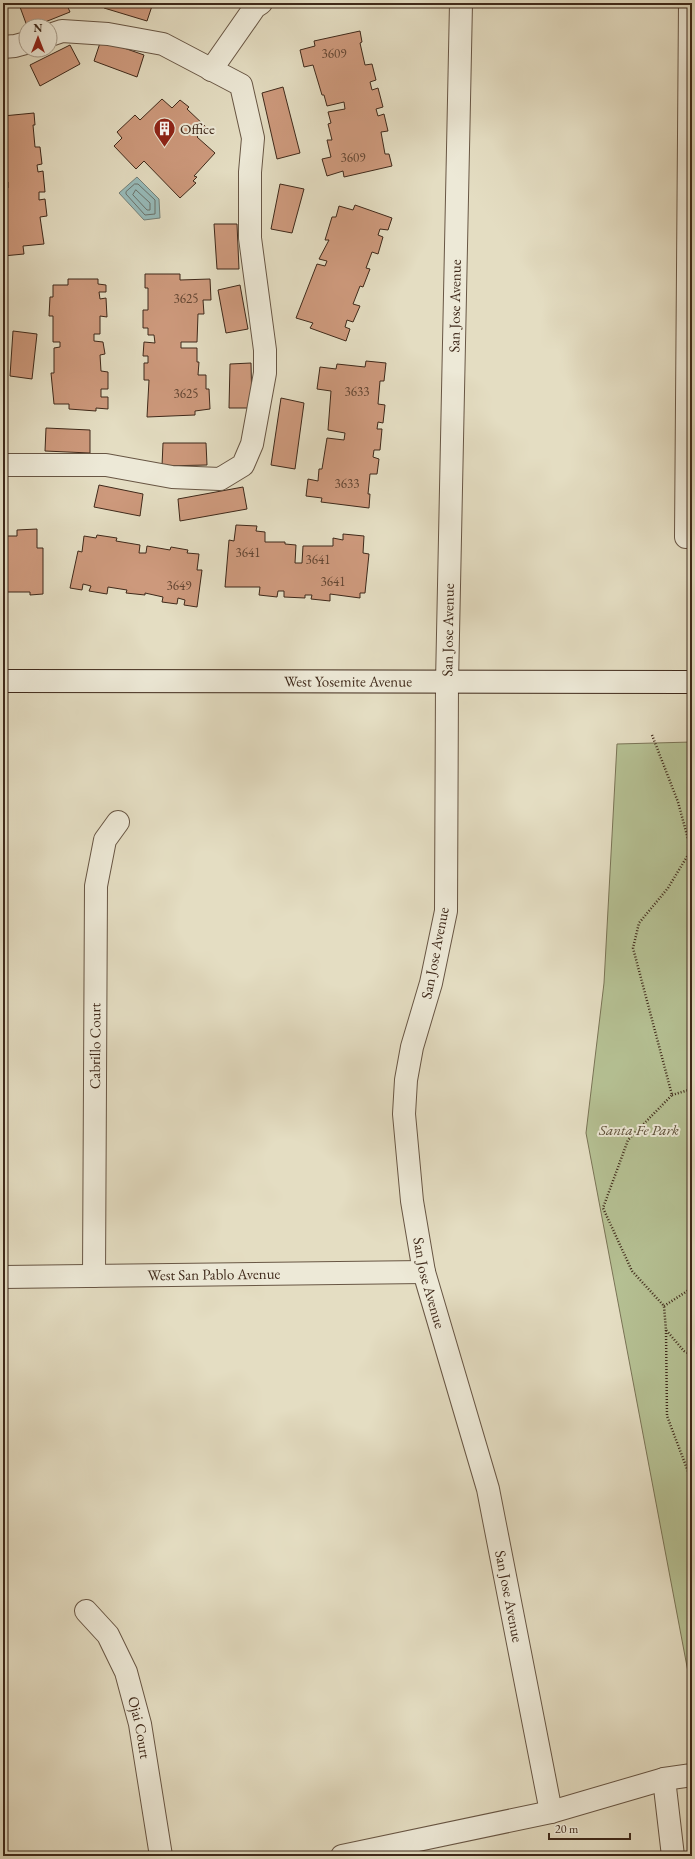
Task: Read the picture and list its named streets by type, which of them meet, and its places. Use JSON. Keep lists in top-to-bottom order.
{
  "streets": {
    "street": [
      "San Jose Avenue",
      "West Yosemite Avenue",
      "Cabrillo Court",
      "West San Pablo Avenue",
      "Ojai Court"
    ]
  },
  "crossings": [
    ["San Jose Avenue", "West Yosemite Avenue"],
    ["San Jose Avenue", "West San Pablo Avenue"],
    ["Cabrillo Court", "West San Pablo Avenue"]
  ],
  "parks": ["Santa Fe Park"],
  "places": {
    "building": ["Office"]
  },
  "house_numbers": [
    "3609",
    "3609",
    "3625",
    "3633",
    "3625",
    "3633",
    "3641",
    "3641",
    "3641",
    "3649"
  ],
  "scale_bar": "20 m",
  "north": "top"
}
